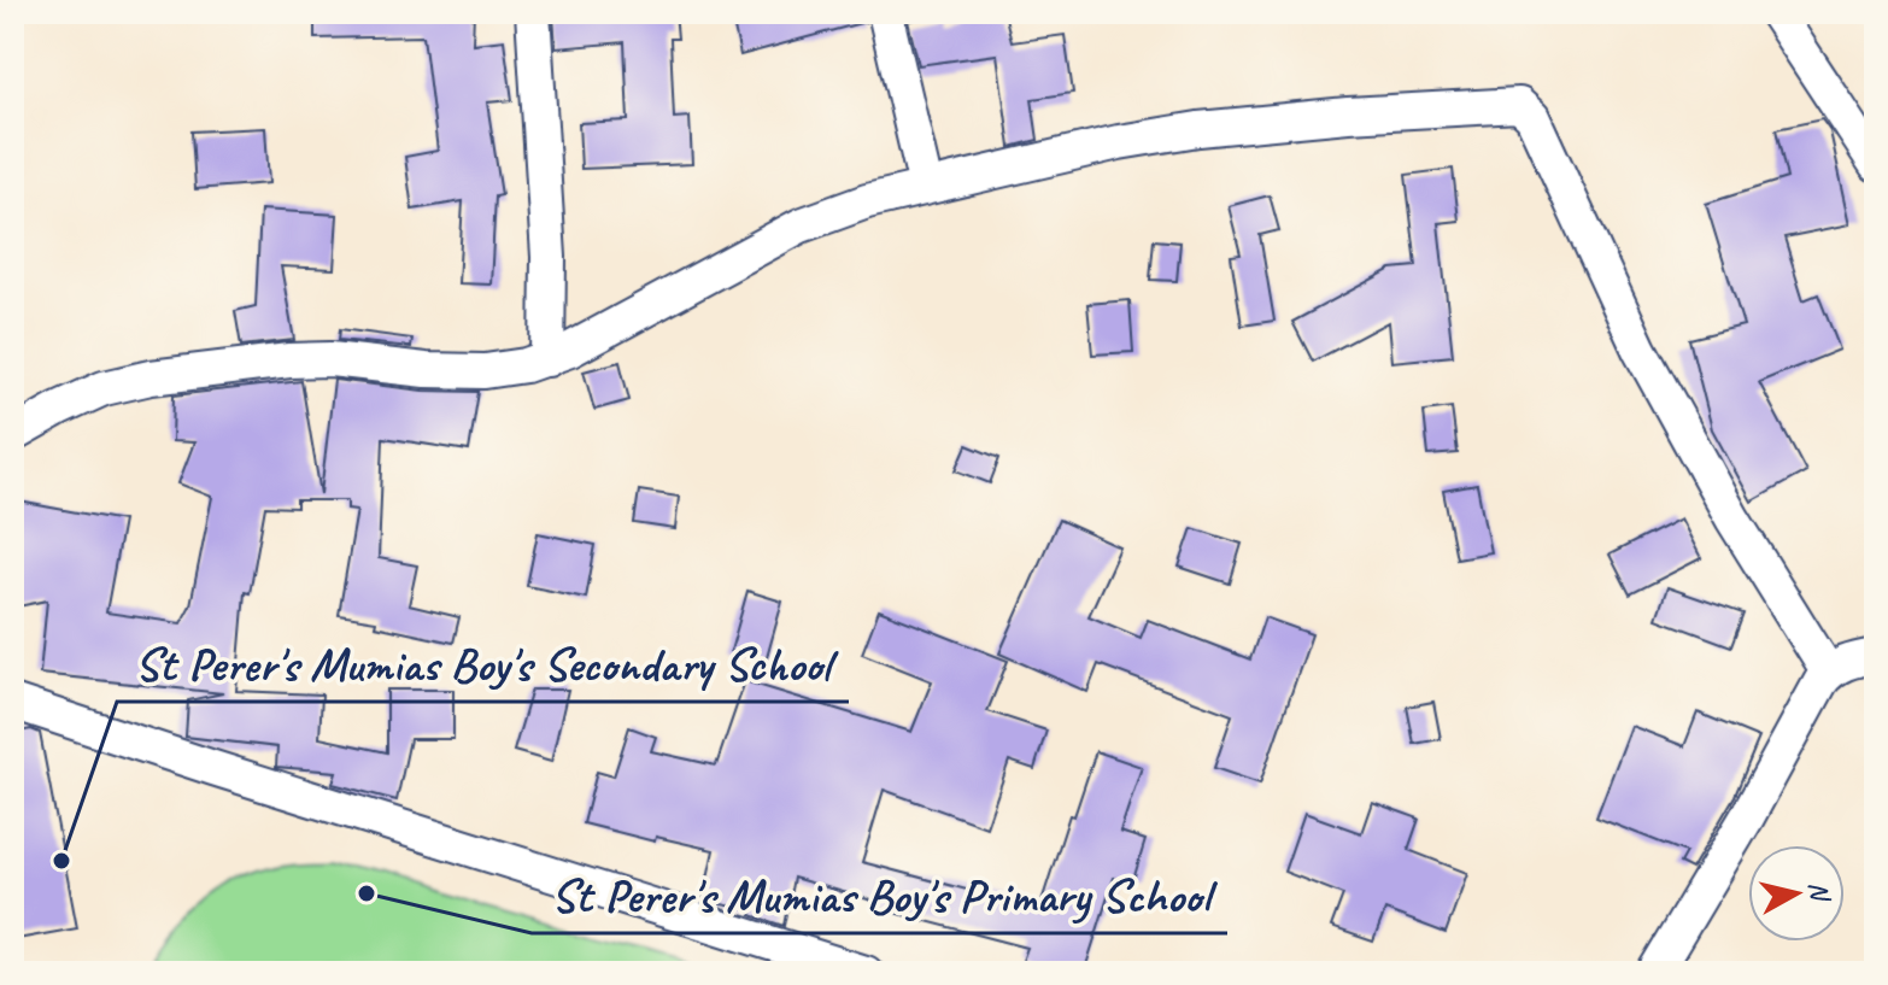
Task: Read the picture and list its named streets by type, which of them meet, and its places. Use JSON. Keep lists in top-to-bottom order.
{
  "places": ["St Perer's Mumias Boy's Secondary School", "St Perer's Mumias Boy's Primary School"],
  "north": "right"
}
